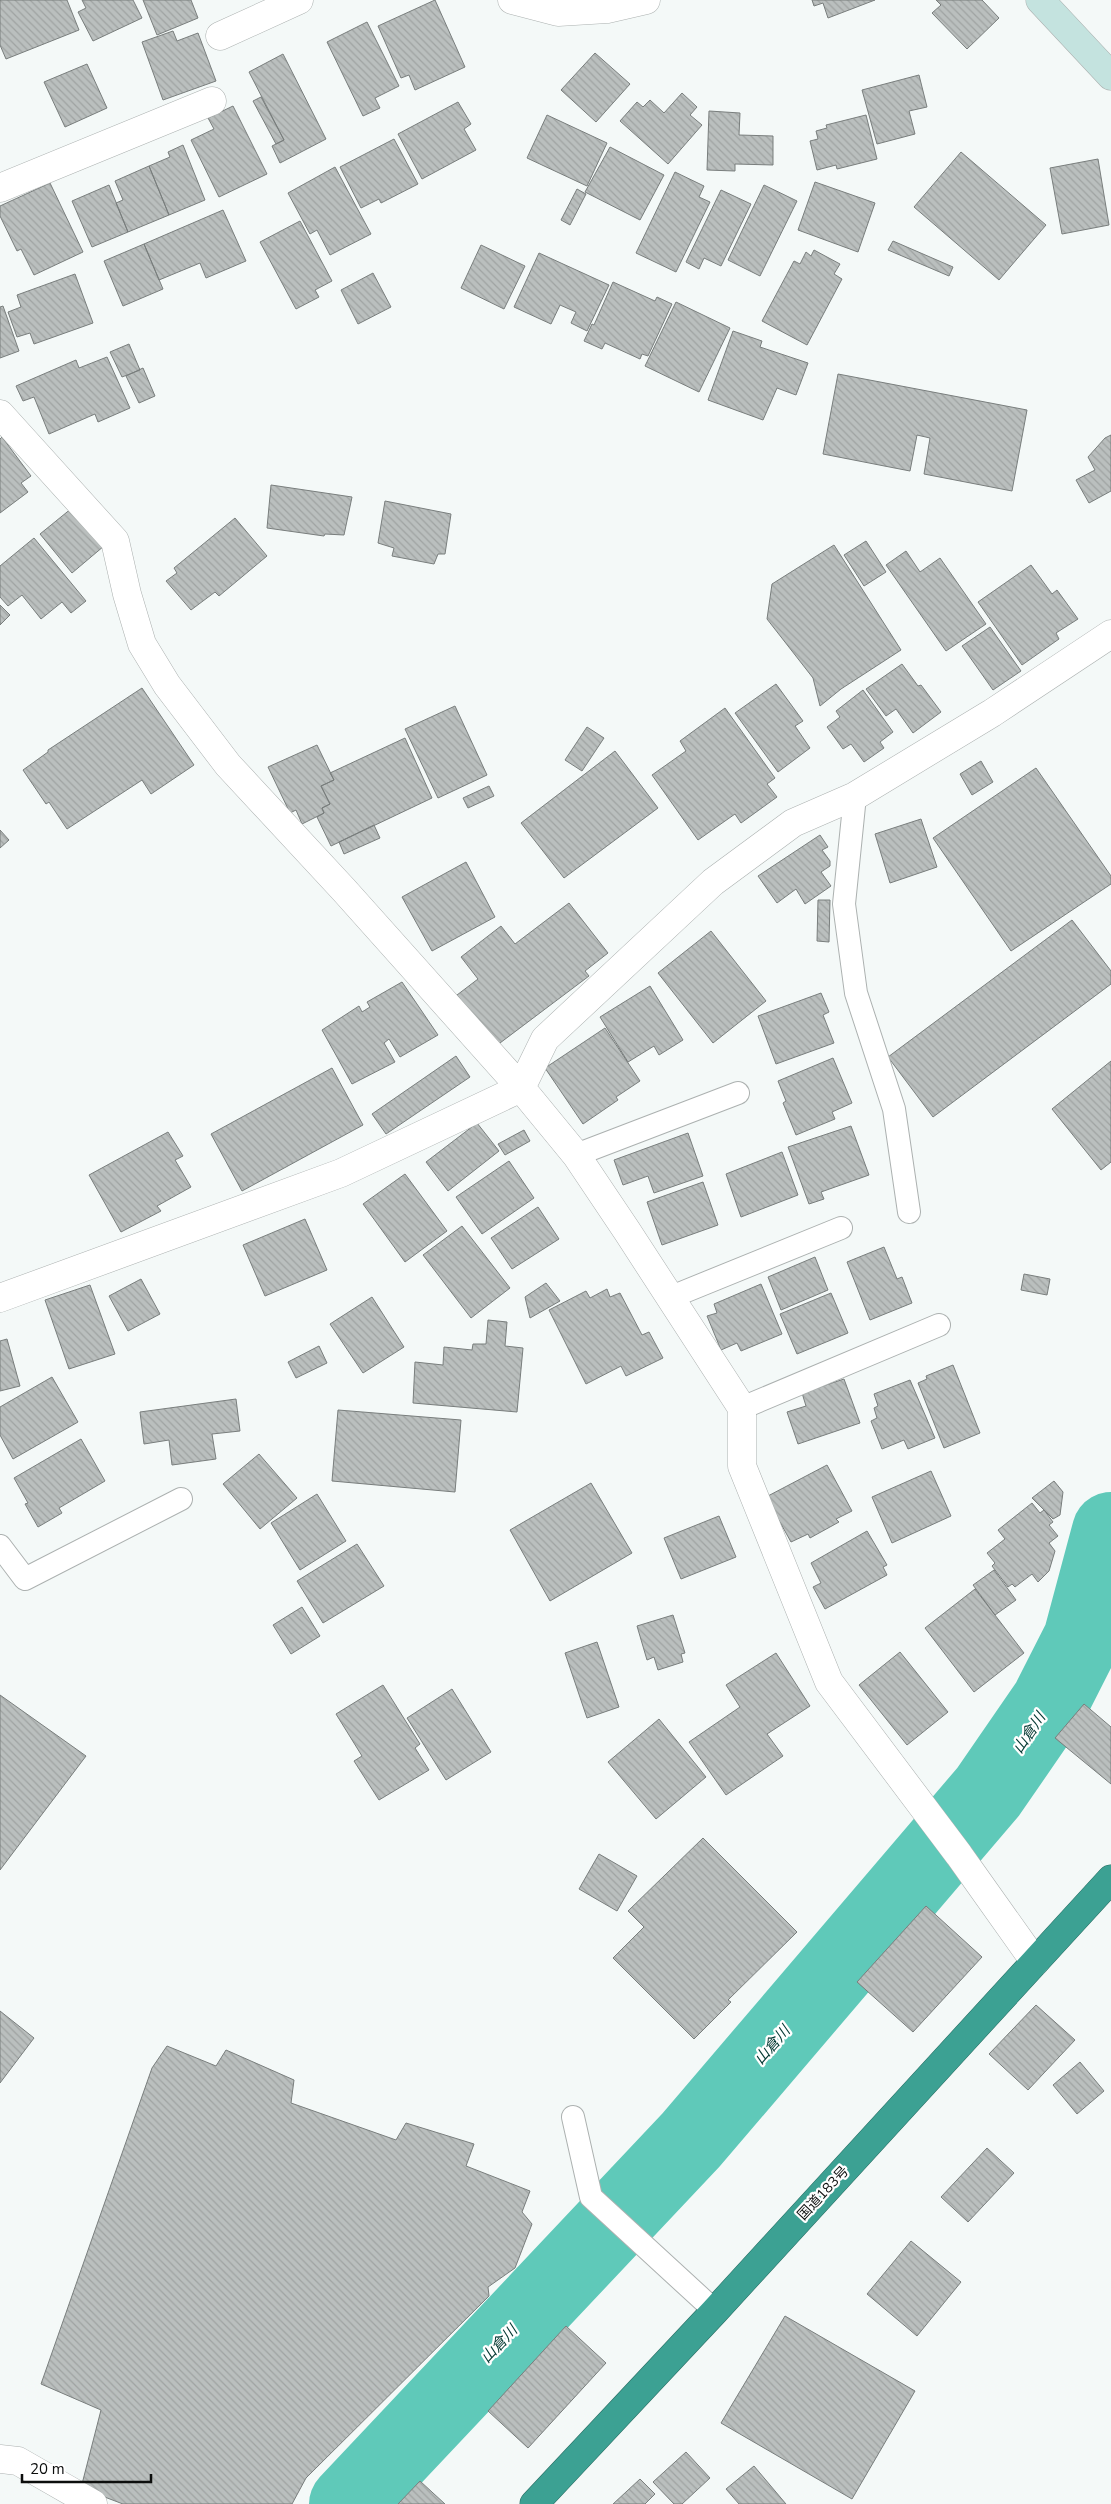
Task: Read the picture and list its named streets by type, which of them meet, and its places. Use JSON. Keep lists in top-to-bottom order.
{
  "streets": {
    "highway": ["国道183号"]
  },
  "water": ["山倉川"],
  "scale_bar": "20 m"
}
